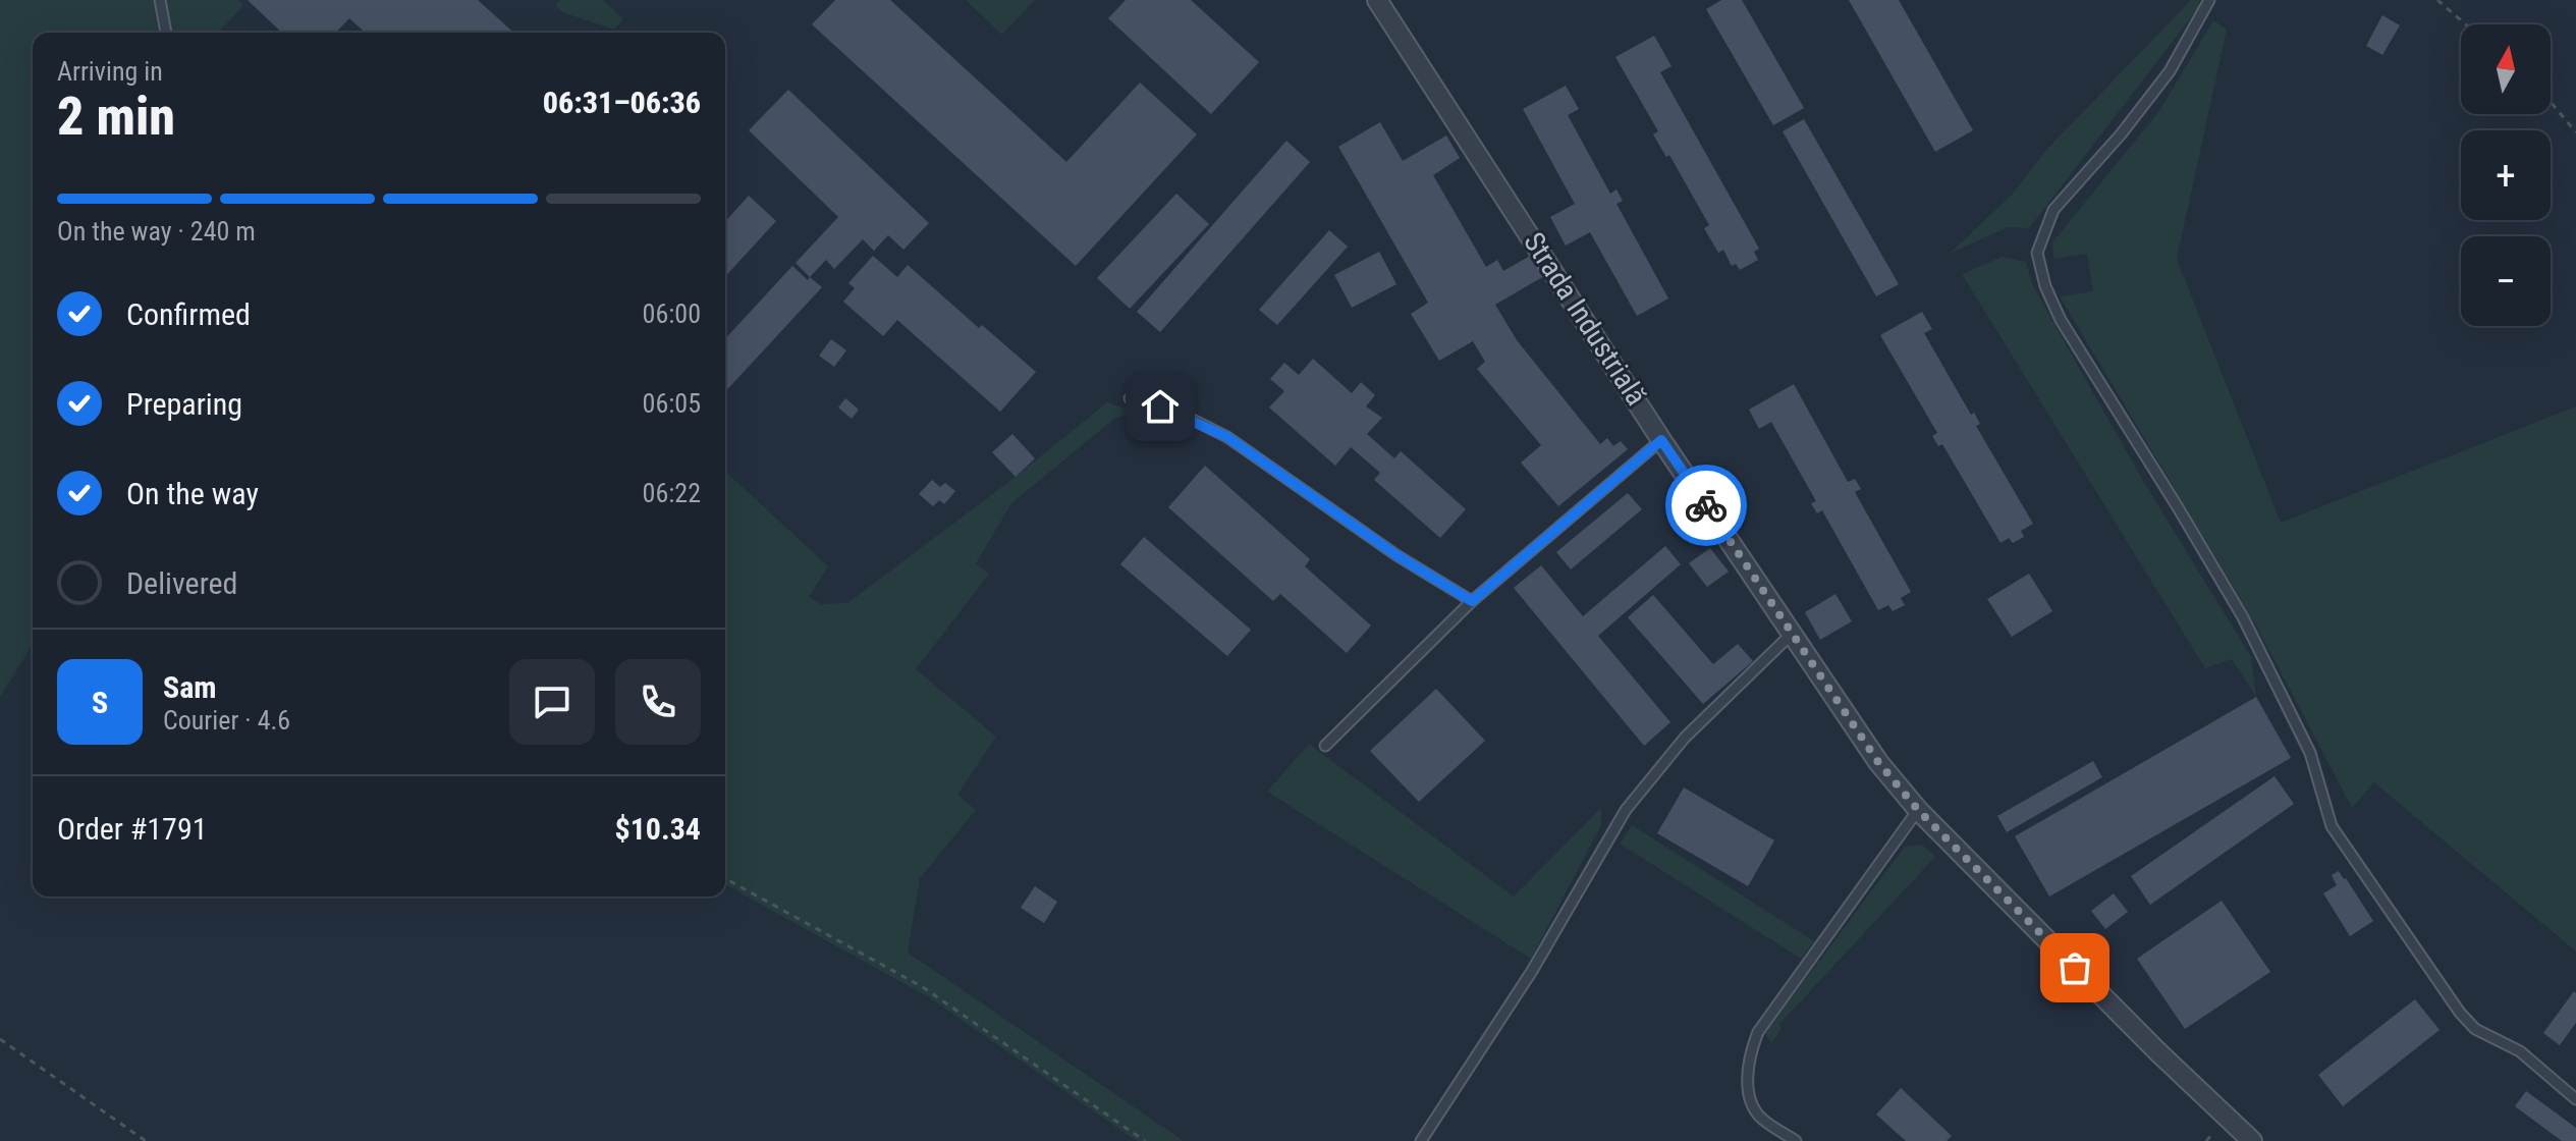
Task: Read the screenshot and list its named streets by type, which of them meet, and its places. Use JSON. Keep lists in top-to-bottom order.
{
  "streets": {
    "street": ["Strada Industrială"]
  },
  "north": "top",
  "page": {
    "map_buttons": ["+", "−"],
    "heading": ["2 min", "Arriving in", "06:31–06:36"],
    "panel": [
      "Sam",
      "Courier · 4.6",
      "Order #1791",
      "$10.34"
    ],
    "bar": "On the way · 240 m",
    "list": [
      ["Confirmed", "06:00"],
      ["Preparing", "06:05"],
      ["On the way", "06:22"],
      "Delivered"
    ],
    "round": "S"
  }
}
